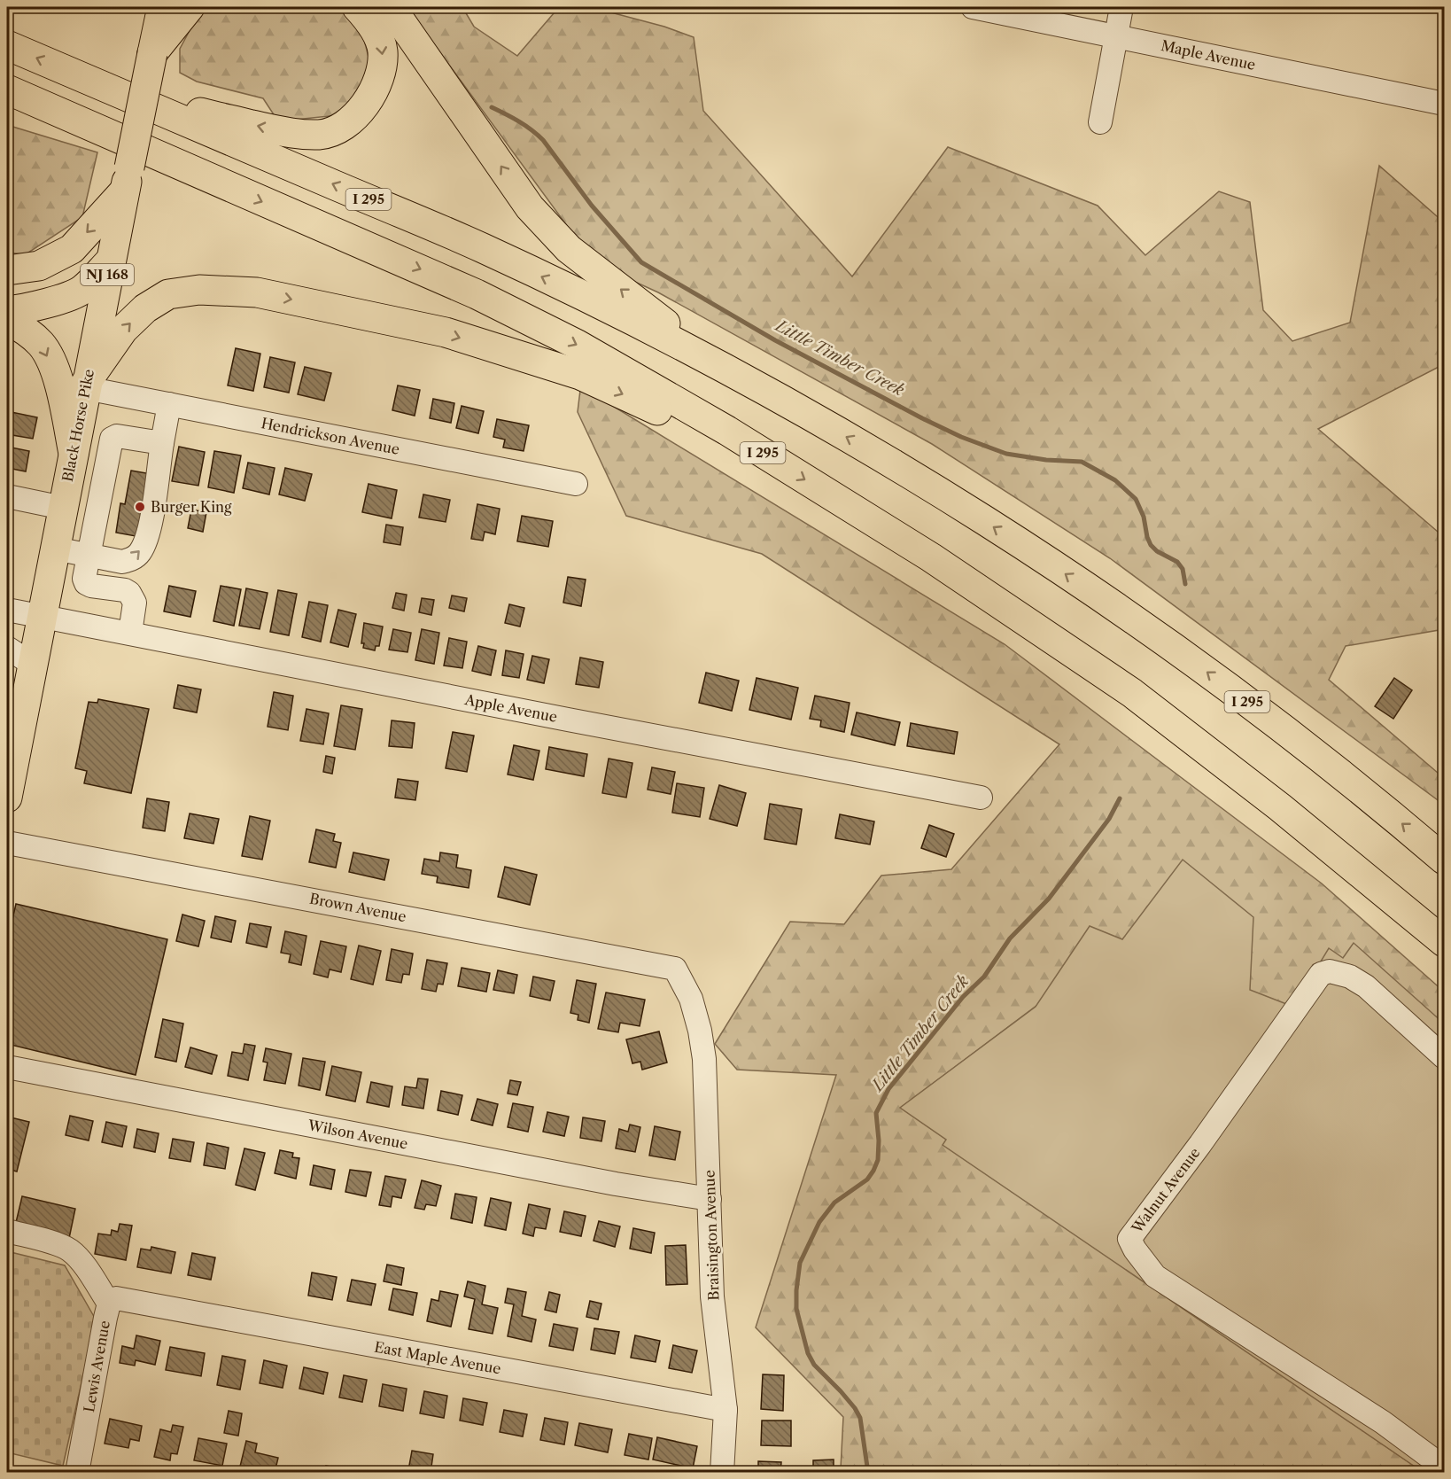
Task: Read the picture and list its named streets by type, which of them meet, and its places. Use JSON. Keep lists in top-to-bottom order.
{
  "streets": {
    "main road": ["I 295", "NJ 168", "Black Horse Pike"],
    "street": [
      "Maple Avenue",
      "Hendrickson Avenue",
      "Apple Avenue",
      "Brown Avenue",
      "Wilson Avenue",
      "Walnut Avenue",
      "Braisington Avenue",
      "East Maple Avenue",
      "Lewis Avenue"
    ]
  },
  "crossings": [
    ["NJ 168", "Black Horse Pike"],
    ["Black Horse Pike", "Hendrickson Avenue"],
    ["Black Horse Pike", "Apple Avenue"],
    ["Brown Avenue", "Braisington Avenue"],
    ["Wilson Avenue", "Braisington Avenue"],
    ["Braisington Avenue", "East Maple Avenue"],
    ["East Maple Avenue", "Lewis Avenue"]
  ],
  "water": ["Little Timber Creek"],
  "places": ["Burger King"]
}
